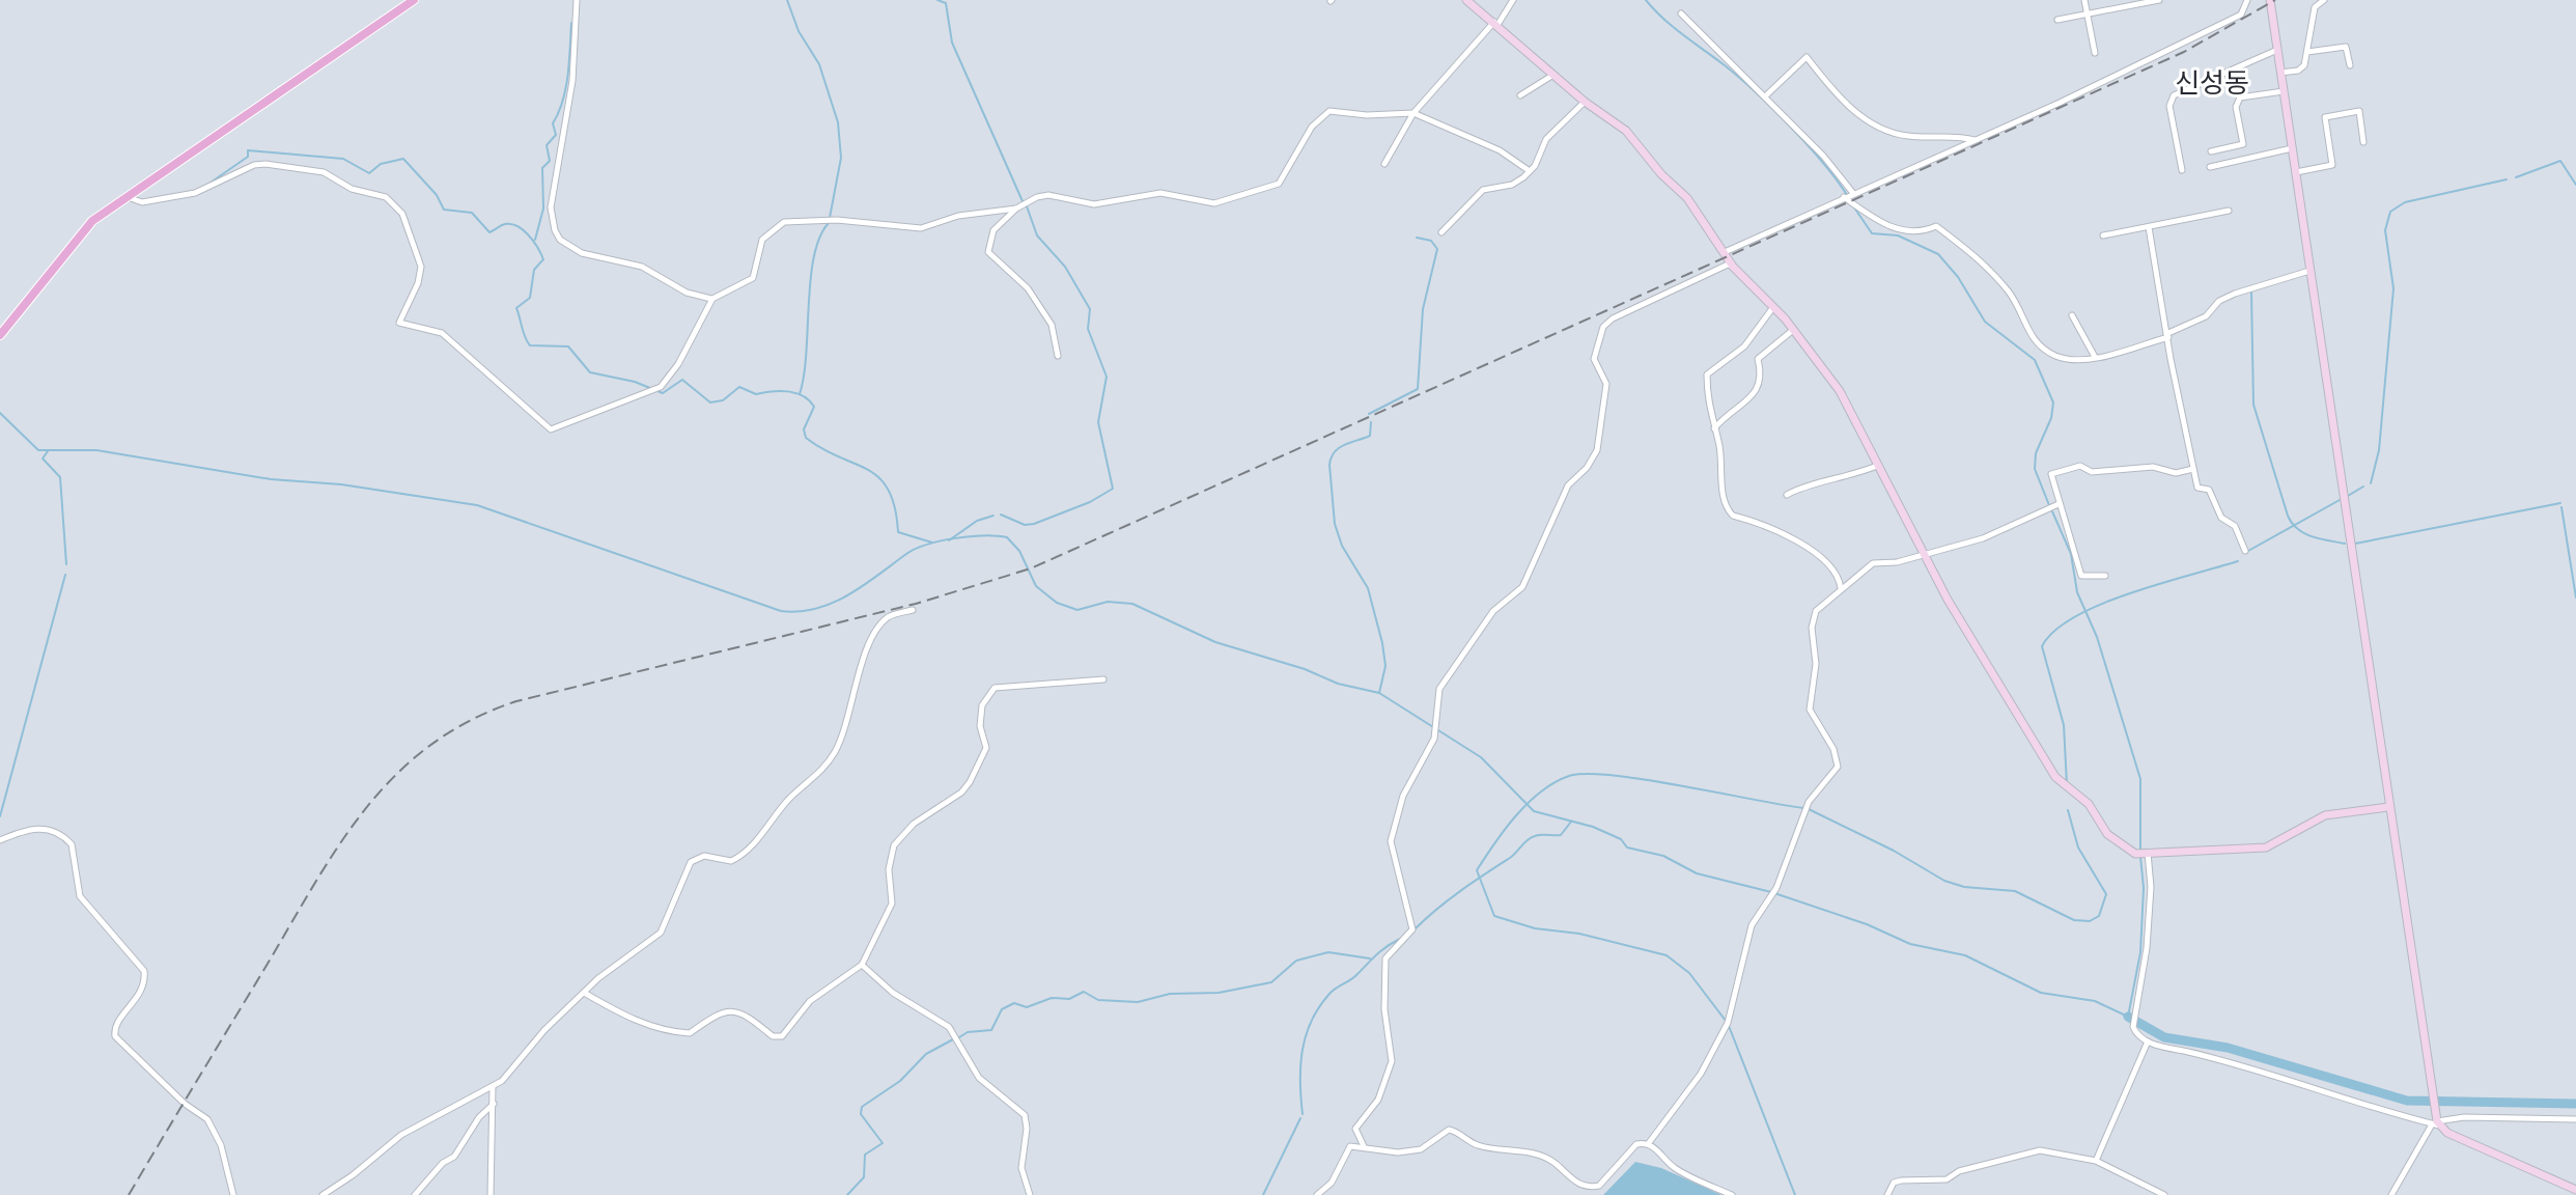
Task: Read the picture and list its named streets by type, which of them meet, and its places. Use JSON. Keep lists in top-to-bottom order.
{
  "districts": ["신성동"]
}
